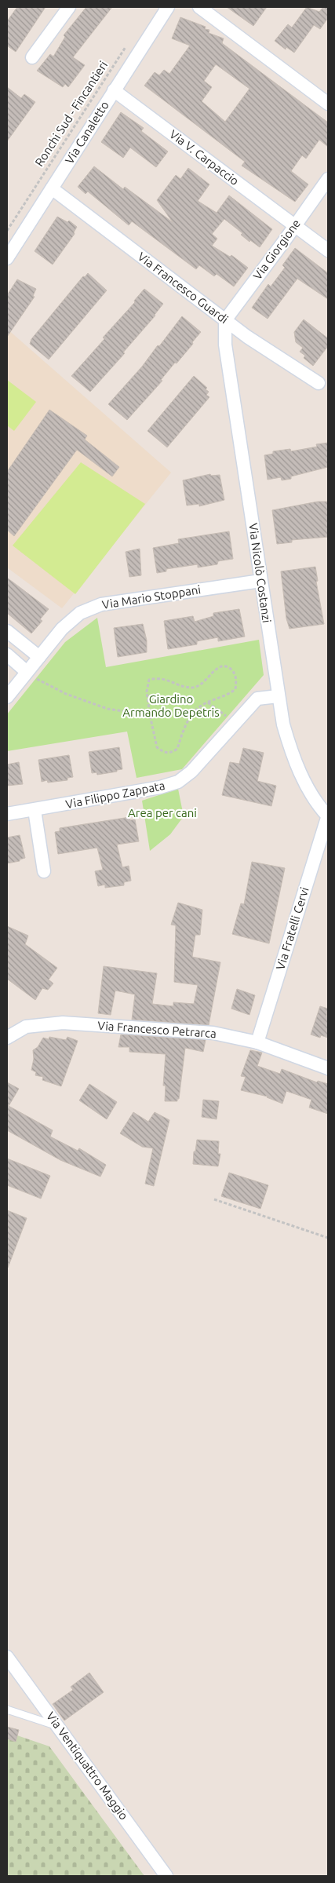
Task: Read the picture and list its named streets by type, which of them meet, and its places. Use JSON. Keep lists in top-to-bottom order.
{
  "streets": {
    "street": [
      "Via Canaletto",
      "Via V. Carpaccio",
      "Via Giorgione",
      "Via Francesco Guardi",
      "Via Nicolò Costanzi",
      "Via Mario Stoppani",
      "Via Filippo Zappata",
      "Via Fratelli Cervi",
      "Via Francesco Petrarca",
      "Via Ventiquattro Maggio"
    ],
    "path": ["Ronchi Sud - Fincantieri"]
  },
  "crossings": [
    ["Via Canaletto", "Via V. Carpaccio"],
    ["Via Canaletto", "Via Francesco Guardi"],
    ["Via V. Carpaccio", "Via Giorgione"],
    ["Via Giorgione", "Via Francesco Guardi"],
    ["Via Giorgione", "Via Nicolò Costanzi"],
    ["Via Francesco Guardi", "Via Nicolò Costanzi"],
    ["Via Nicolò Costanzi", "Via Mario Stoppani"],
    ["Via Nicolò Costanzi", "Via Filippo Zappata"],
    ["Via Nicolò Costanzi", "Via Fratelli Cervi"],
    ["Via Fratelli Cervi", "Via Francesco Petrarca"]
  ],
  "parks": ["Giardino Armando Depetris", "Area per cani"]
}
